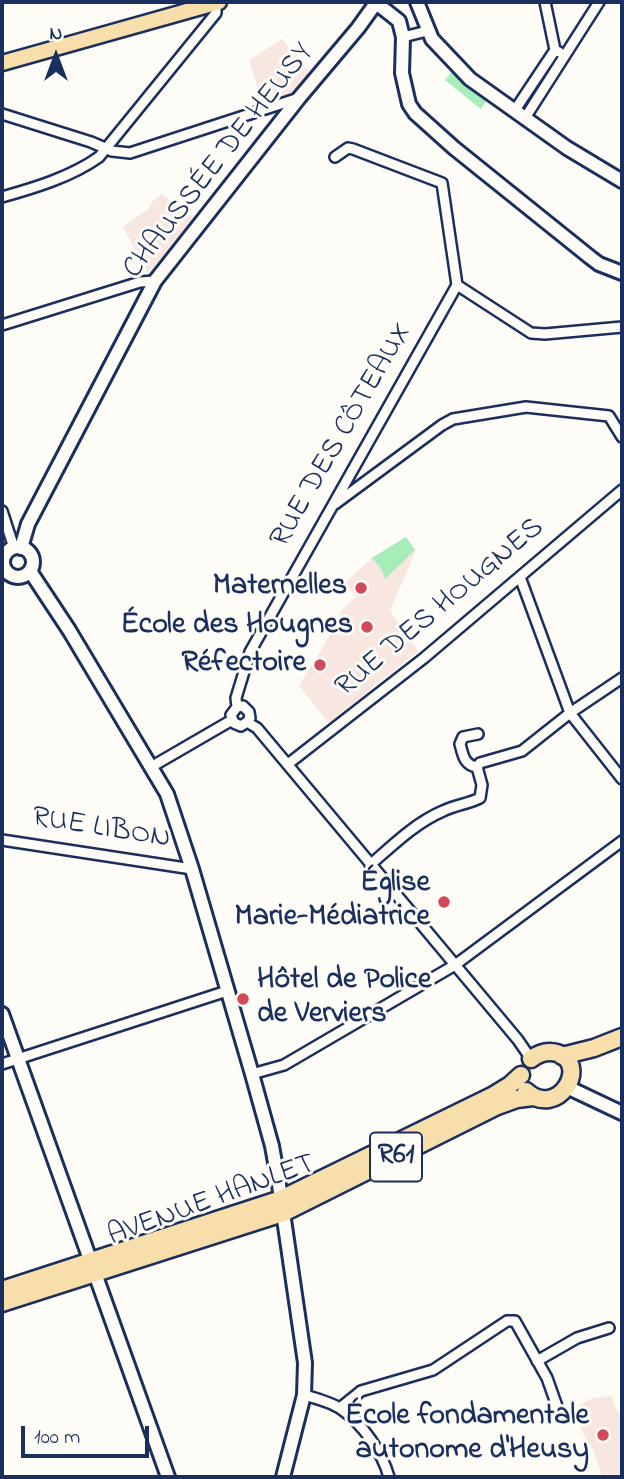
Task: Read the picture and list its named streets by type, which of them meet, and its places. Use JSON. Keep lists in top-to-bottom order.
{
  "streets": {
    "highway": ["R61", "AVENUE HANLET"],
    "main road": ["CHAUSSÉE DE HEUSY"],
    "street": ["RUE DES CÔTEAUX", "RUE DES HOUGNES", "RUE LIBON"]
  },
  "crossings": [
    ["R61", "AVENUE HANLET"]
  ],
  "places": [
    "Maternelles",
    "École des Hougnes",
    "Réfectoire",
    "Église Marie-Médiatrice",
    "Hôtel de Police de Verviers",
    "École fondamentale autonome d'Heusy"
  ],
  "scale_bar": "100 m",
  "north": "top"
}
